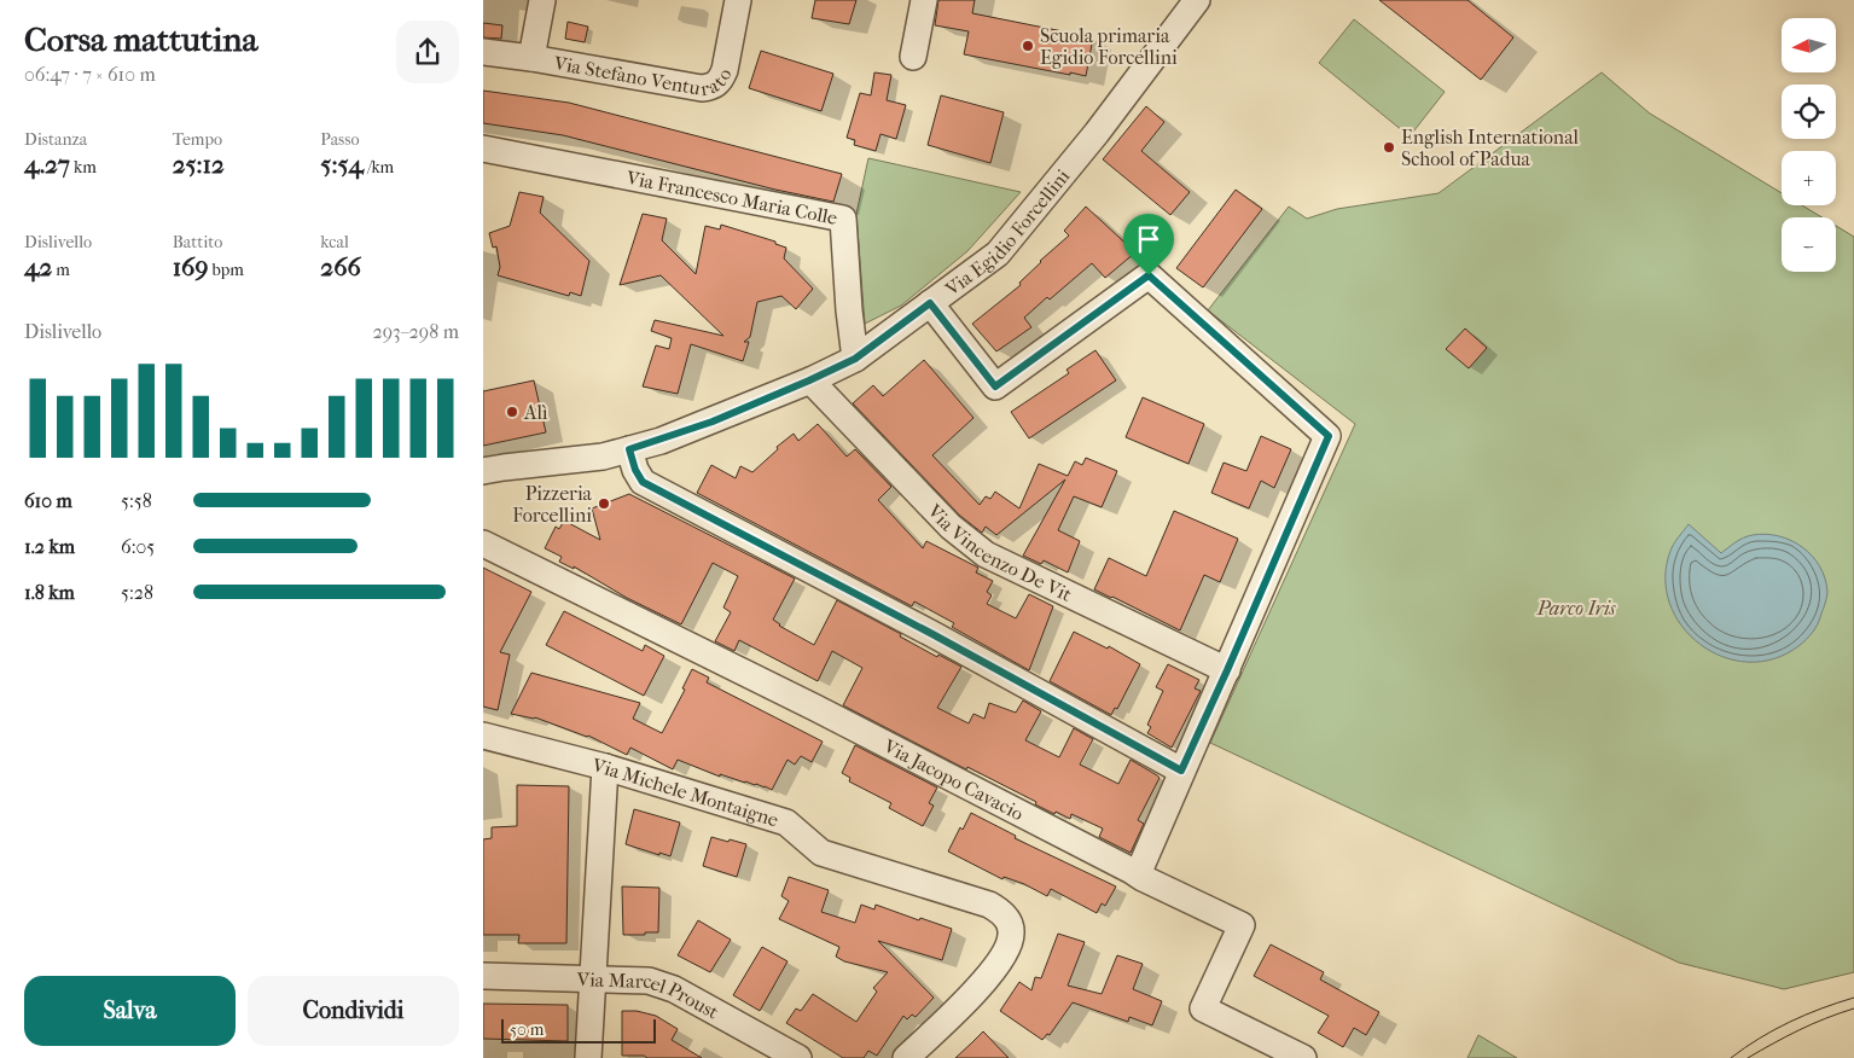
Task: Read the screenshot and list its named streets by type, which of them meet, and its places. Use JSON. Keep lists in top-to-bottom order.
{
  "streets": {
    "street": [
      "Via Stefano Venturato",
      "Via Francesco Maria Colle",
      "Via Egidio Forcellini",
      "Via Vincenzo De Vit",
      "Via Jacopo Cavacio",
      "Via Michele Montaigne",
      "Via Marcel Proust"
    ]
  },
  "crossings": [
    ["Via Francesco Maria Colle", "Via Egidio Forcellini"],
    ["Via Egidio Forcellini", "Via Vincenzo De Vit"]
  ],
  "parks": ["Parco Iris"],
  "places": [
    "Scuola primaria Egidio Forcellini",
    "English International School of Padua",
    "Alì",
    "Pizzeria Forcellini"
  ],
  "scale_bar": "50 m",
  "north": "left",
  "page": {
    "heading": ["Corsa mattutina", "06:47 · 7 × 610 m"],
    "map_buttons": ["+", "−"],
    "stats": [
      ["Distanza", "4.27 km"],
      ["Tempo", "25:12"],
      ["Passo", "5:54 /km"],
      ["Dislivello", "42 m"],
      ["Battito", "169 bpm"],
      ["kcal", "266"]
    ],
    "chart": ["Dislivello", "293–298 m"],
    "list": [
      {
        "name": "610 m",
        "note": "5:58"
      },
      {
        "name": "1.2 km",
        "note": "6:05"
      },
      {
        "name": "1.8 km",
        "note": "5:28"
      }
    ],
    "buttons": ["Salva", "Condividi"],
    "scale": "50 m"
  }
}
